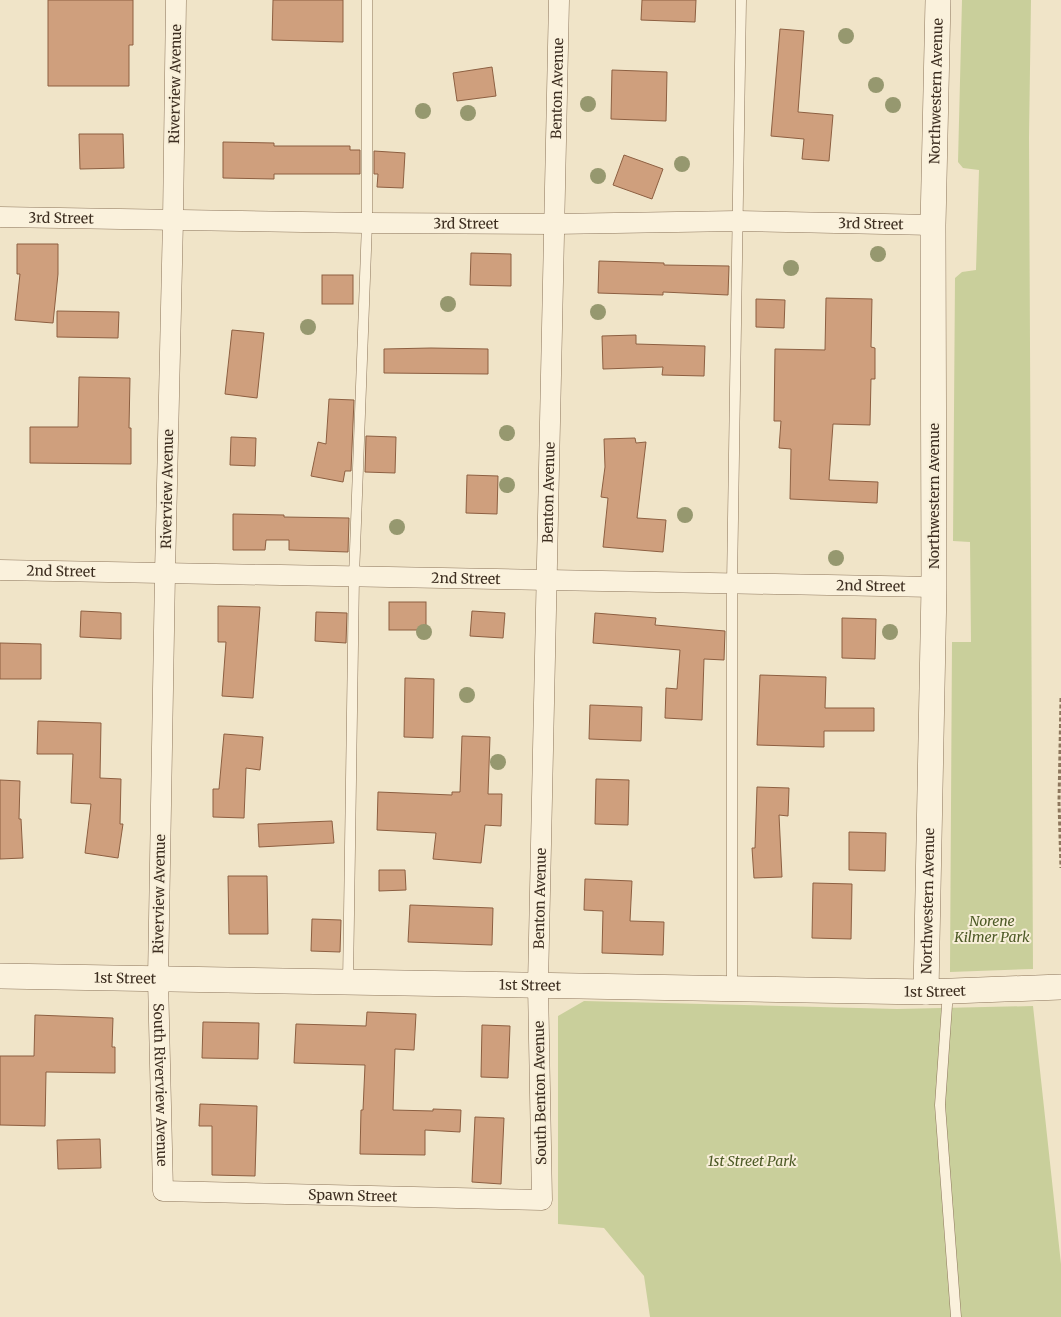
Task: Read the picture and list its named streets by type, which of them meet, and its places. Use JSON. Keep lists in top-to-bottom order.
{
  "streets": {
    "street": [
      "Riverview Avenue",
      "Benton Avenue",
      "Northwestern Avenue",
      "3rd Street",
      "2nd Street",
      "1st Street",
      "South Riverview Avenue",
      "South Benton Avenue",
      "Spawn Street"
    ]
  },
  "crossings": [
    ["Riverview Avenue", "3rd Street"],
    ["Riverview Avenue", "2nd Street"],
    ["Riverview Avenue", "1st Street"],
    ["Riverview Avenue", "South Riverview Avenue"],
    ["Benton Avenue", "3rd Street"],
    ["Benton Avenue", "2nd Street"],
    ["Benton Avenue", "1st Street"],
    ["Benton Avenue", "South Benton Avenue"],
    ["Northwestern Avenue", "3rd Street"],
    ["Northwestern Avenue", "2nd Street"],
    ["Northwestern Avenue", "1st Street"],
    ["1st Street", "South Riverview Avenue"],
    ["1st Street", "South Benton Avenue"],
    ["South Riverview Avenue", "Spawn Street"],
    ["South Benton Avenue", "Spawn Street"]
  ],
  "parks": ["Norene Kilmer Park", "1st Street Park"]
}
